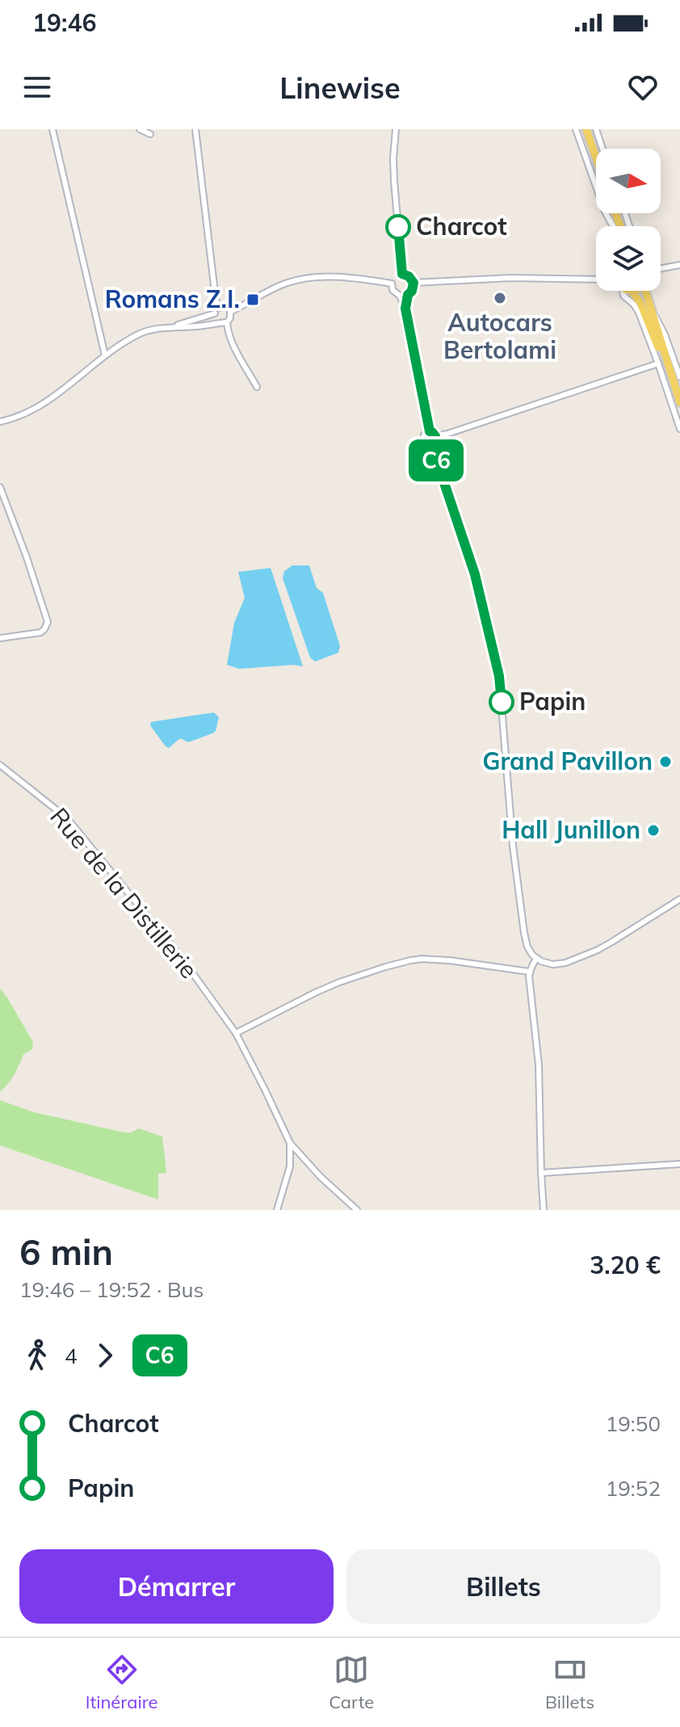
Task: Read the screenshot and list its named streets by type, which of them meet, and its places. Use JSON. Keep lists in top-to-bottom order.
{
  "streets": {
    "street": ["Rue de la Distillerie"]
  },
  "places": {
    "other": [
      "Charcot",
      "Autocars Bertolami",
      "Papin",
      "Grand Pavillon",
      "Hall Junillon"
    ],
    "transit": ["Romans Z.I."]
  },
  "lines": ["bus line C6"],
  "north": "right",
  "page": {
    "status": "19:46",
    "header": "Linewise",
    "on_map": "C6",
    "heading": ["6 min", "19:46 – 19:52 · Bus", "3.20 €"],
    "legs": ["4", "C6"],
    "list": [
      {
        "name": "Charcot",
        "value": "19:50"
      },
      {
        "name": "Papin",
        "value": "19:52"
      }
    ],
    "buttons": ["Démarrer", "Billets"],
    "tabs": ["Itinéraire", "Carte", "Billets"]
  }
}
